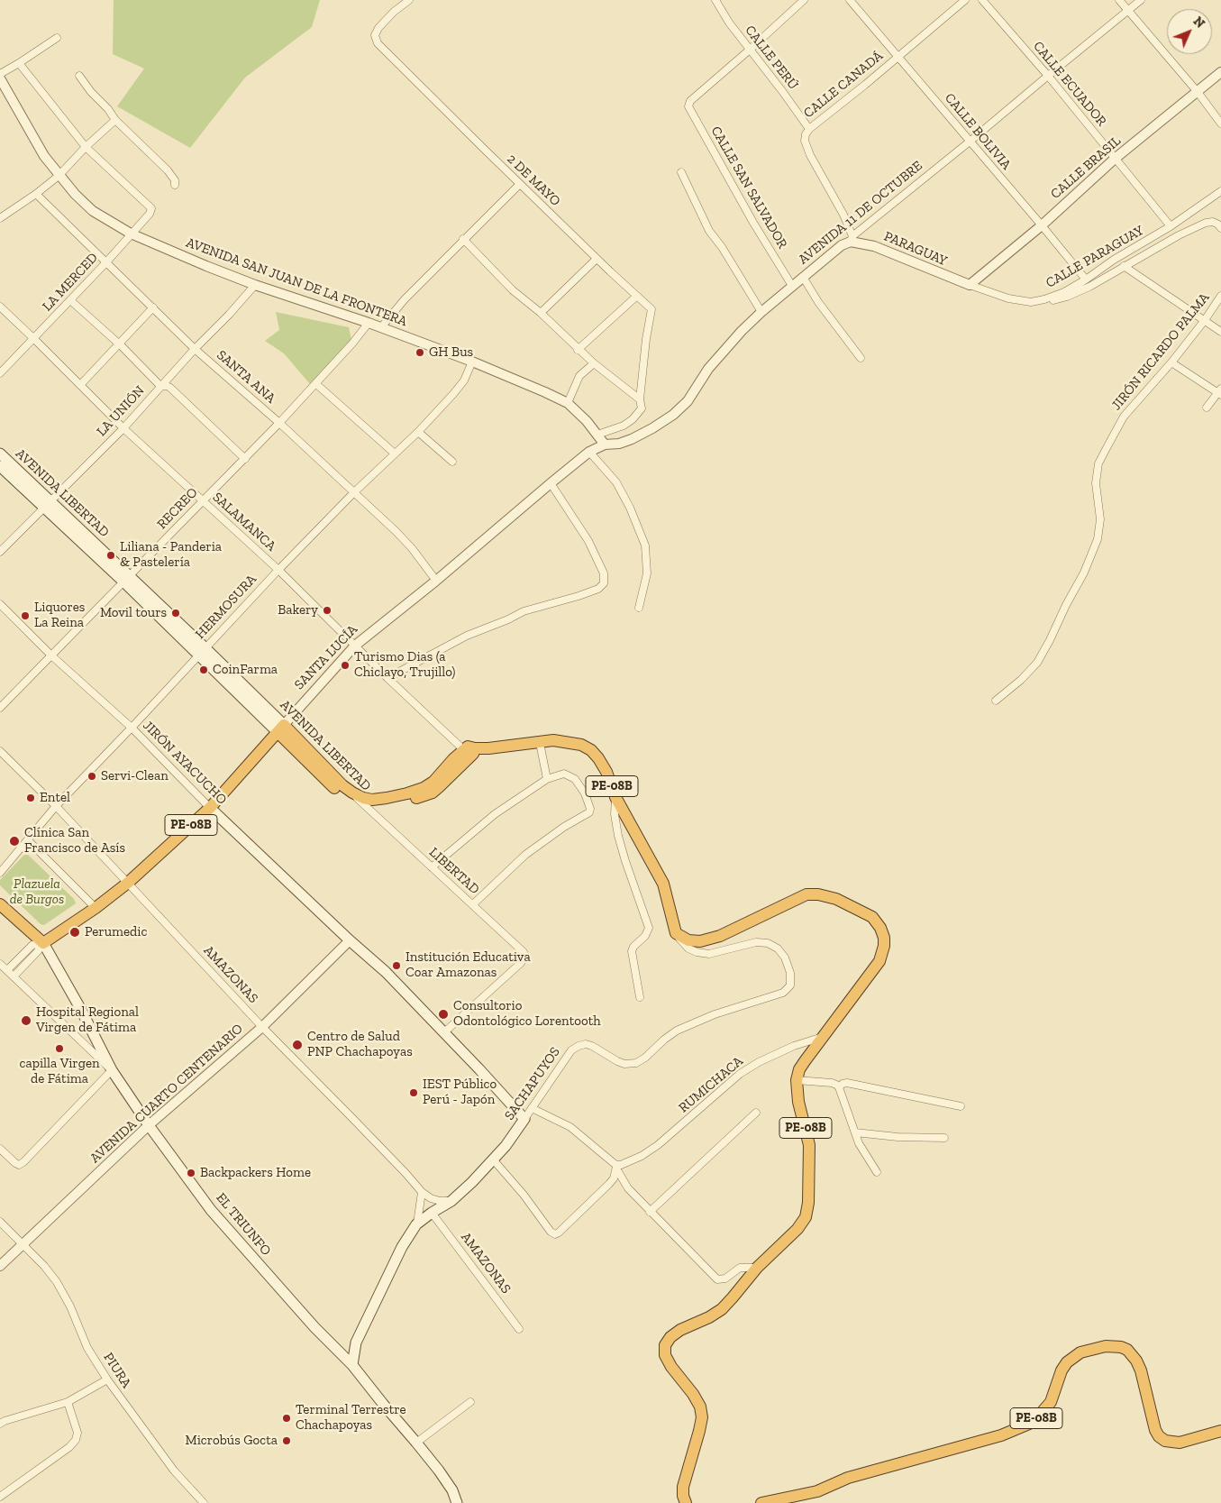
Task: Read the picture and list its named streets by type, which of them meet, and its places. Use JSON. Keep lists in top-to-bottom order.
{
  "streets": {
    "highway": [
      "AVENIDA LIBERTAD",
      "SANTA LUCÍA",
      "PE-08B",
      "EL TRIUNFO"
    ],
    "main road": ["JIRÓN AYACUCHO", "SACHAPUYOS"],
    "street": [
      "CALLE PERÚ",
      "CALLE ECUADOR",
      "CALLE CANADÁ",
      "CALLE BOLIVIA",
      "CALLE BRASIL",
      "2 DE MAYO",
      "CALLE SAN SALVADOR",
      "AVENIDA 11 DE OCTUBRE",
      "PARAGUAY",
      "CALLE PARAGUAY",
      "LA MERCED",
      "AVENIDA SAN JUAN DE LA FRONTERA",
      "JIRÓN RICARDO PALMA",
      "SANTA ANA",
      "LA UNIÓN",
      "RECREO",
      "SALAMANCA",
      "HERMOSURA",
      "LIBERTAD",
      "AMAZONAS",
      "RUMICHACA",
      "AVENIDA CUARTO CENTENARIO",
      "PIURA"
    ]
  },
  "crossings": [
    ["CALLE PERÚ", "CALLE CANADÁ"],
    ["CALLE PERÚ", "CALLE SAN SALVADOR"],
    ["CALLE ECUADOR", "CALLE BRASIL"],
    ["CALLE ECUADOR", "AVENIDA 11 DE OCTUBRE"],
    ["CALLE ECUADOR", "CALLE PARAGUAY"],
    ["CALLE CANADÁ", "CALLE BOLIVIA"],
    ["CALLE CANADÁ", "AVENIDA 11 DE OCTUBRE"],
    ["CALLE CANADÁ", "PARAGUAY"],
    ["CALLE BOLIVIA", "CALLE BRASIL"],
    ["CALLE BOLIVIA", "AVENIDA 11 DE OCTUBRE"],
    ["CALLE BOLIVIA", "CALLE PARAGUAY"],
    ["CALLE BRASIL", "PARAGUAY"],
    ["CALLE BRASIL", "CALLE PARAGUAY"],
    ["CALLE SAN SALVADOR", "AVENIDA 11 DE OCTUBRE"],
    ["AVENIDA 11 DE OCTUBRE", "PARAGUAY"],
    ["AVENIDA 11 DE OCTUBRE", "AVENIDA SAN JUAN DE LA FRONTERA"],
    ["AVENIDA 11 DE OCTUBRE", "SANTA LUCÍA"],
    ["PARAGUAY", "CALLE PARAGUAY"],
    ["LA MERCED", "AVENIDA SAN JUAN DE LA FRONTERA"],
    ["LA MERCED", "SANTA ANA"],
    ["LA MERCED", "SALAMANCA"],
    ["AVENIDA SAN JUAN DE LA FRONTERA", "LA UNIÓN"],
    ["AVENIDA SAN JUAN DE LA FRONTERA", "RECREO"],
    ["AVENIDA SAN JUAN DE LA FRONTERA", "HERMOSURA"],
    ["AVENIDA SAN JUAN DE LA FRONTERA", "SANTA LUCÍA"],
    ["SANTA ANA", "LA UNIÓN"],
    ["SANTA ANA", "RECREO"],
    ["SANTA ANA", "HERMOSURA"],
    ["SANTA ANA", "SANTA LUCÍA"],
    ["LA UNIÓN", "AVENIDA LIBERTAD"],
    ["LA UNIÓN", "SALAMANCA"],
    ["AVENIDA LIBERTAD", "RECREO"],
    ["AVENIDA LIBERTAD", "HERMOSURA"],
    ["AVENIDA LIBERTAD", "SANTA LUCÍA"],
    ["AVENIDA LIBERTAD", "LIBERTAD"],
    ["RECREO", "SALAMANCA"],
    ["RECREO", "JIRÓN AYACUCHO"],
    ["SALAMANCA", "HERMOSURA"],
    ["SALAMANCA", "SANTA LUCÍA"],
    ["SALAMANCA", "PE-08B"],
    ["HERMOSURA", "JIRÓN AYACUCHO"],
    ["HERMOSURA", "AMAZONAS"],
    ["SANTA LUCÍA", "JIRÓN AYACUCHO"],
    ["SANTA LUCÍA", "AMAZONAS"],
    ["SANTA LUCÍA", "EL TRIUNFO"],
    ["JIRÓN AYACUCHO", "LIBERTAD"],
    ["JIRÓN AYACUCHO", "SACHAPUYOS"],
    ["JIRÓN AYACUCHO", "AVENIDA CUARTO CENTENARIO"],
    ["PE-08B", "SACHAPUYOS"],
    ["AMAZONAS", "SACHAPUYOS"],
    ["AMAZONAS", "AVENIDA CUARTO CENTENARIO"],
    ["SACHAPUYOS", "EL TRIUNFO"],
    ["AVENIDA CUARTO CENTENARIO", "EL TRIUNFO"],
    ["AVENIDA CUARTO CENTENARIO", "PIURA"]
  ],
  "parks": ["Plazuela de Burgos"],
  "places": [
    "GH Bus",
    "Liliana - Panderia & Pastelería",
    "Bakery",
    "Movil tours",
    "Liquores La Reina",
    "Turismo Dias (a Chiclayo, Trujillo)",
    "CoinFarma",
    "Servi-Clean",
    "Entel",
    "Clínica San Francisco de Asís",
    "Perumedic",
    "Institución Educativa Coar Amazonas",
    "Consultorio Odontológico Lorentooth",
    "Hospital Regional Virgen de Fátima",
    "Centro de Salud PNP Chachapoyas",
    "capilla Virgen de Fátima",
    "IEST Público Perú - Japón",
    "Backpackers Home",
    "Terminal Terrestre Chachapoyas",
    "Microbús Gocta"
  ],
  "north": "top right"
}
